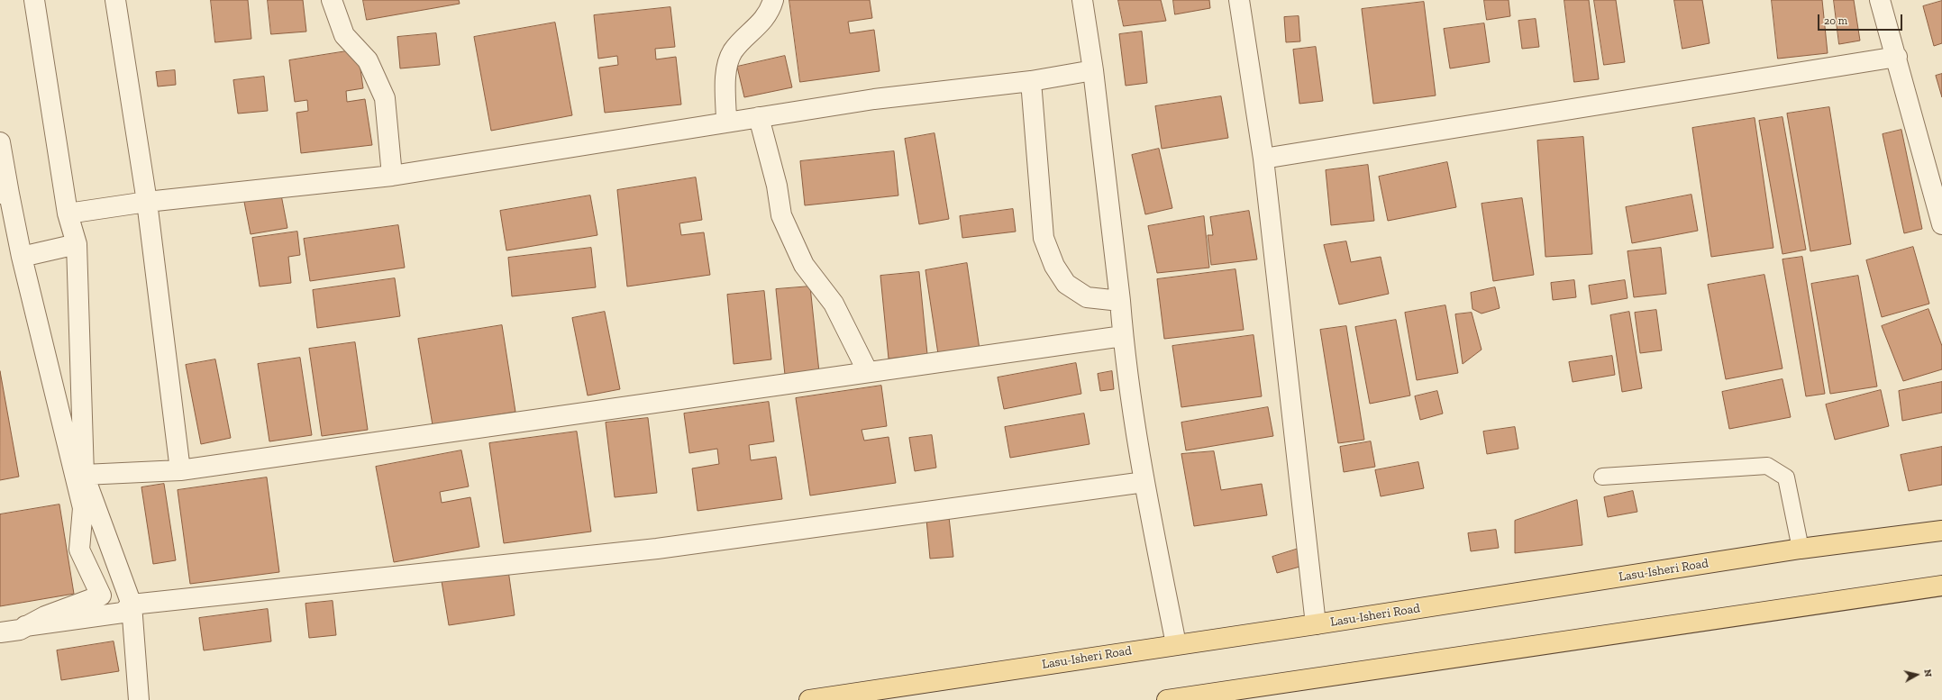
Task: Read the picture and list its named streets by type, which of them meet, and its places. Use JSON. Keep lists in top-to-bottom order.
{
  "streets": {
    "main road": ["Lasu-Isheri Road"]
  },
  "scale_bar": "20 m",
  "north": "right"
}
